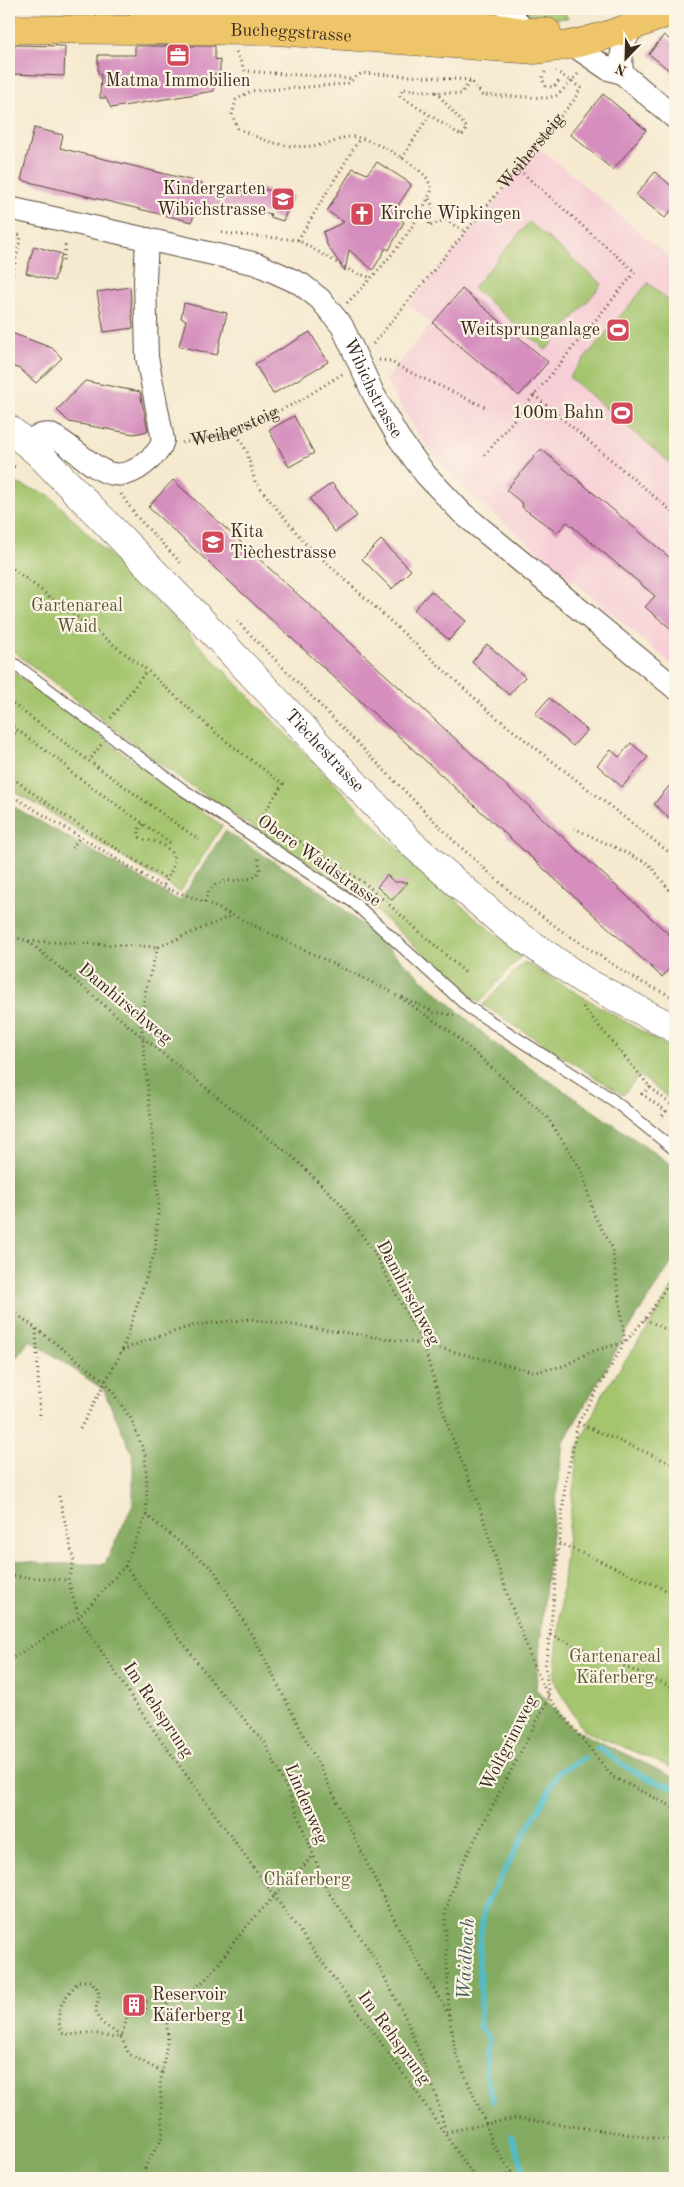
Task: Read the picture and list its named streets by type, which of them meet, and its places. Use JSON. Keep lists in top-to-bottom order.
{
  "streets": {
    "main road": ["Bucheggstrasse"],
    "street": ["Wibichstrasse", "Tièchestrasse"],
    "lane": ["Obere Waidstrasse"],
    "path": [
      "Weihersteig",
      "Damhirschweg",
      "Im Rehsprung",
      "Wolfgrimweg",
      "Lindenweg"
    ]
  },
  "crossings": [
    ["Weihersteig", "Wibichstrasse"],
    ["Damhirschweg", "Wolfgrimweg"],
    ["Im Rehsprung", "Lindenweg"]
  ],
  "water": ["Waidbach"],
  "parks": ["Gartenareal Waid", "Gartenareal Käferberg", "Chäferberg"],
  "places": {
    "office": ["Matma Immobilien"],
    "school or university": ["Kindergarten Wibichstrasse", "Kita Tièchestrasse"],
    "church": ["Kirche Wipkingen"],
    "sports": ["Weitsprunganlage", "100m Bahn"],
    "building": ["Reservoir Käferberg 1"]
  },
  "north": "bottom left"
}
